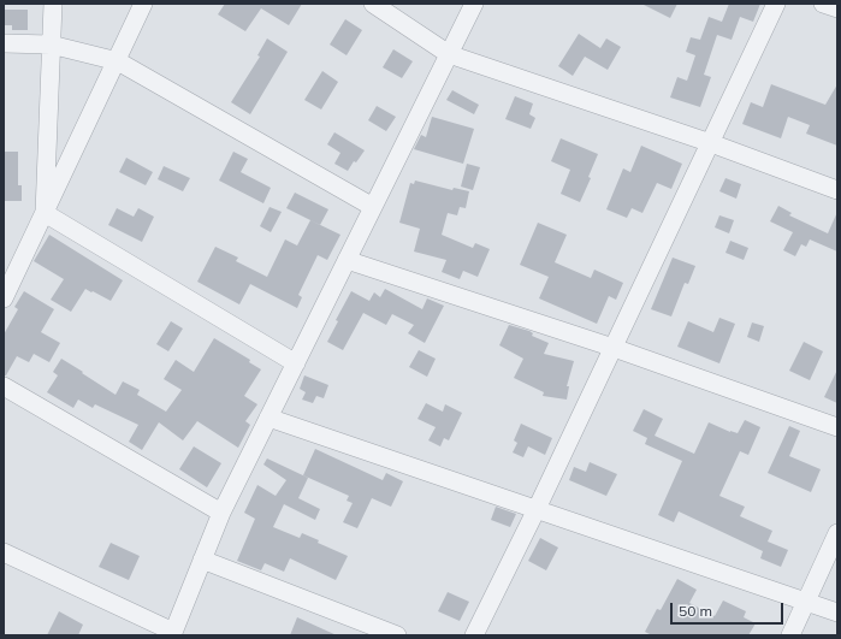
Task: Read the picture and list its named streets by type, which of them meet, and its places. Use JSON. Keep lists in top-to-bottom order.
{
  "scale_bar": "50 m"
}
